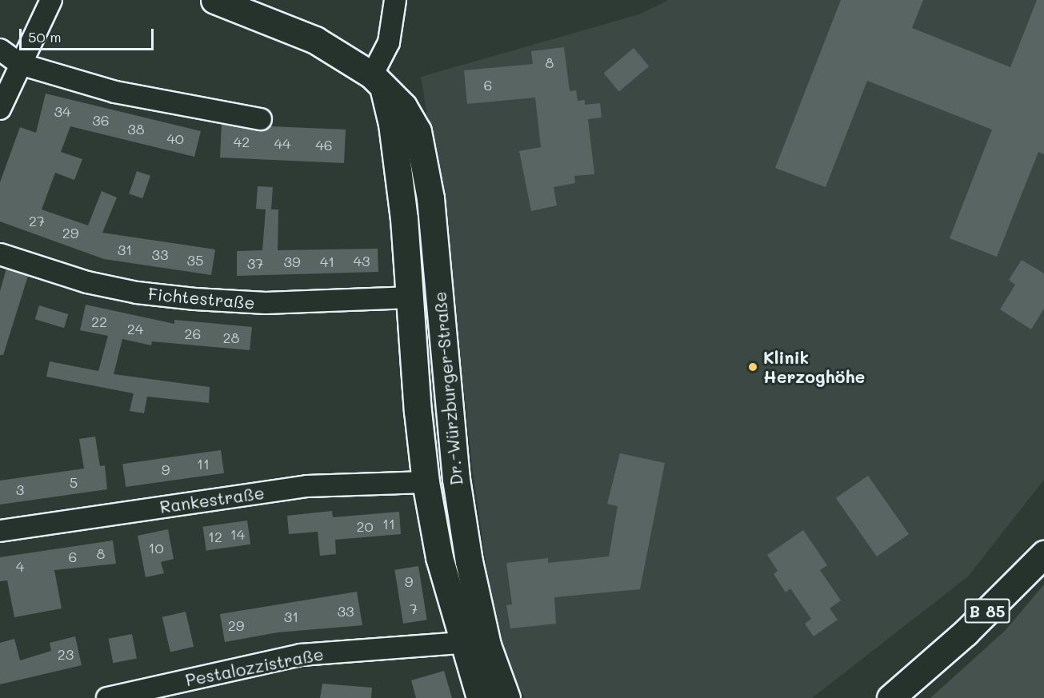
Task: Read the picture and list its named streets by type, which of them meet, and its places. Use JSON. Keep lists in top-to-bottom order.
{
  "streets": {
    "main road": ["Dr.-Würzburger-Straße", "B 85"],
    "street": ["Fichtestraße", "Rankestraße", "Pestalozzistraße"]
  },
  "crossings": [
    ["Fichtestraße", "Dr.-Würzburger-Straße"],
    ["Dr.-Würzburger-Straße", "Rankestraße"],
    ["Dr.-Würzburger-Straße", "Pestalozzistraße"]
  ],
  "places": ["Klinik Herzoghöhe"],
  "house_numbers": [
    "8",
    "6",
    "34",
    "36",
    "38",
    "40",
    "42",
    "44",
    "46",
    "27",
    "29",
    "31",
    "33",
    "35",
    "43",
    "39",
    "41",
    "37",
    "22",
    "24",
    "26",
    "28",
    "11",
    "9",
    "5",
    "3",
    "11",
    "20",
    "14",
    "12",
    "10",
    "8",
    "6",
    "4",
    "9",
    "7",
    "33",
    "31",
    "29",
    "23"
  ],
  "scale_bar": "50 m"
}
